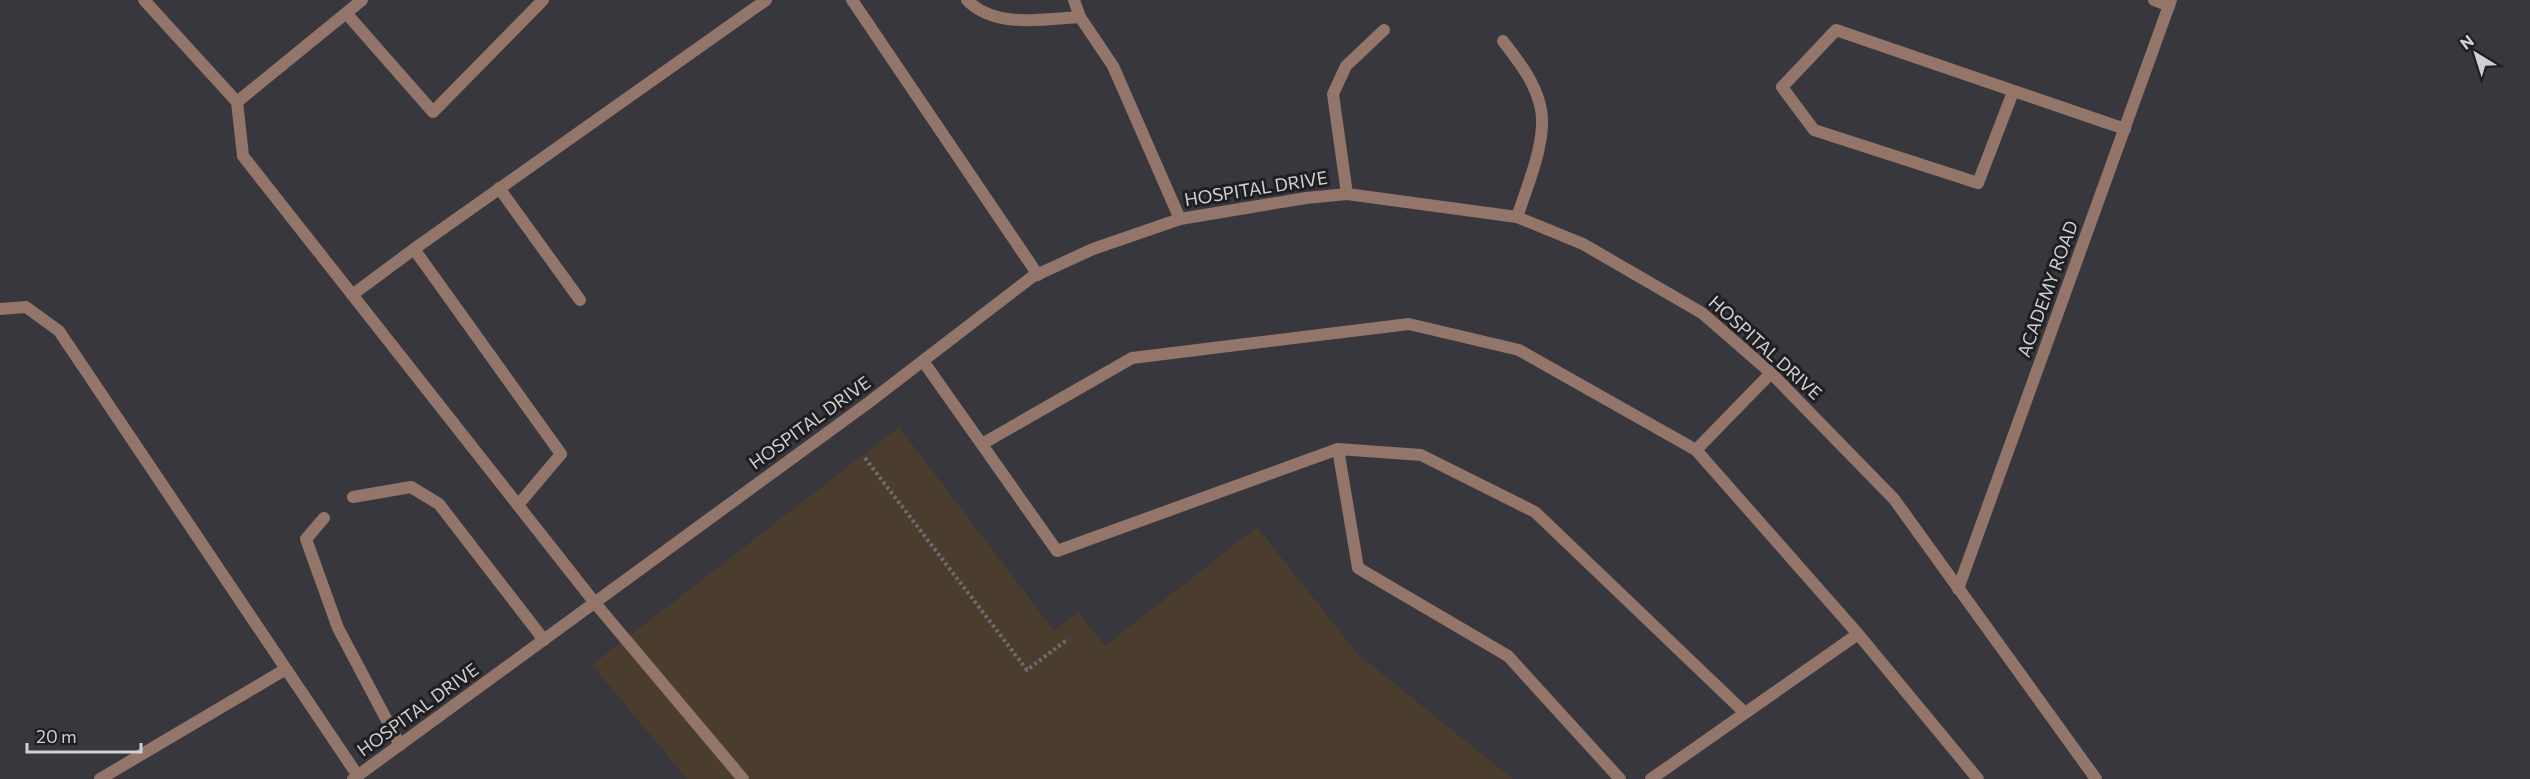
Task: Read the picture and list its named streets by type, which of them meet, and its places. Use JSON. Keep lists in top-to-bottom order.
{
  "streets": {
    "street": ["HOSPITAL DRIVE", "ACADEMY ROAD"]
  },
  "crossings": [
    ["HOSPITAL DRIVE", "ACADEMY ROAD"]
  ],
  "scale_bar": "20 m",
  "north": "top left"
}
